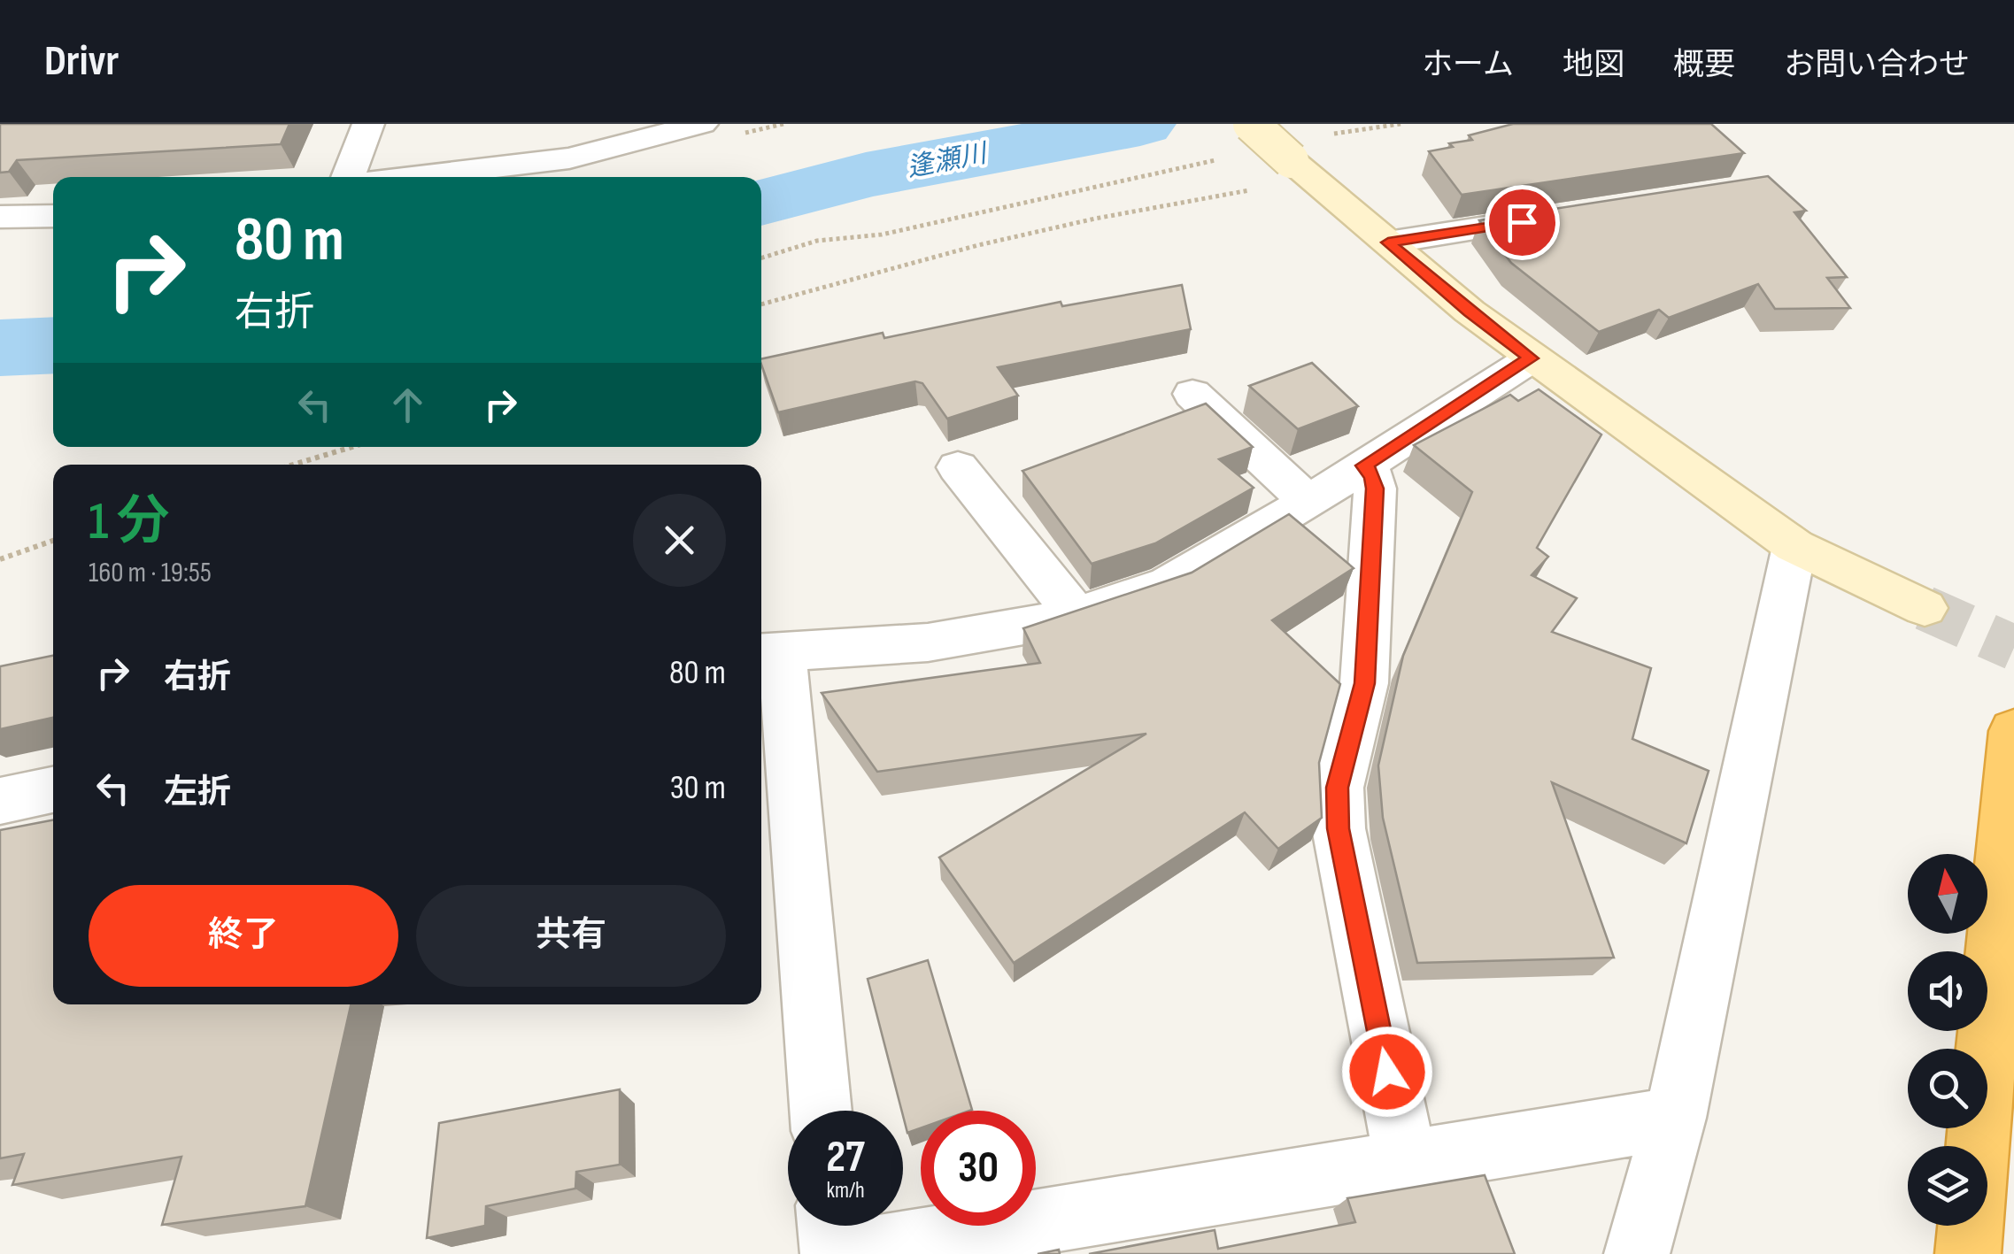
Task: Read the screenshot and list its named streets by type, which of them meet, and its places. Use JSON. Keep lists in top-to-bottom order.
{
  "water": ["逢瀬川"],
  "north": "top",
  "page": {
    "header": "Drivr",
    "nav": [
      "ホーム",
      "地図",
      "概要",
      "お問い合わせ"
    ],
    "turn": ["80 m", "右折"],
    "heading": ["1 分", "160 m · 19:55"],
    "list": [
      {
        "name": "右折",
        "value": "80 m"
      },
      {
        "name": "左折",
        "value": "30 m"
      }
    ],
    "buttons": ["終了", "共有"],
    "speed": "27 km/h",
    "limit": "30"
  }
}
